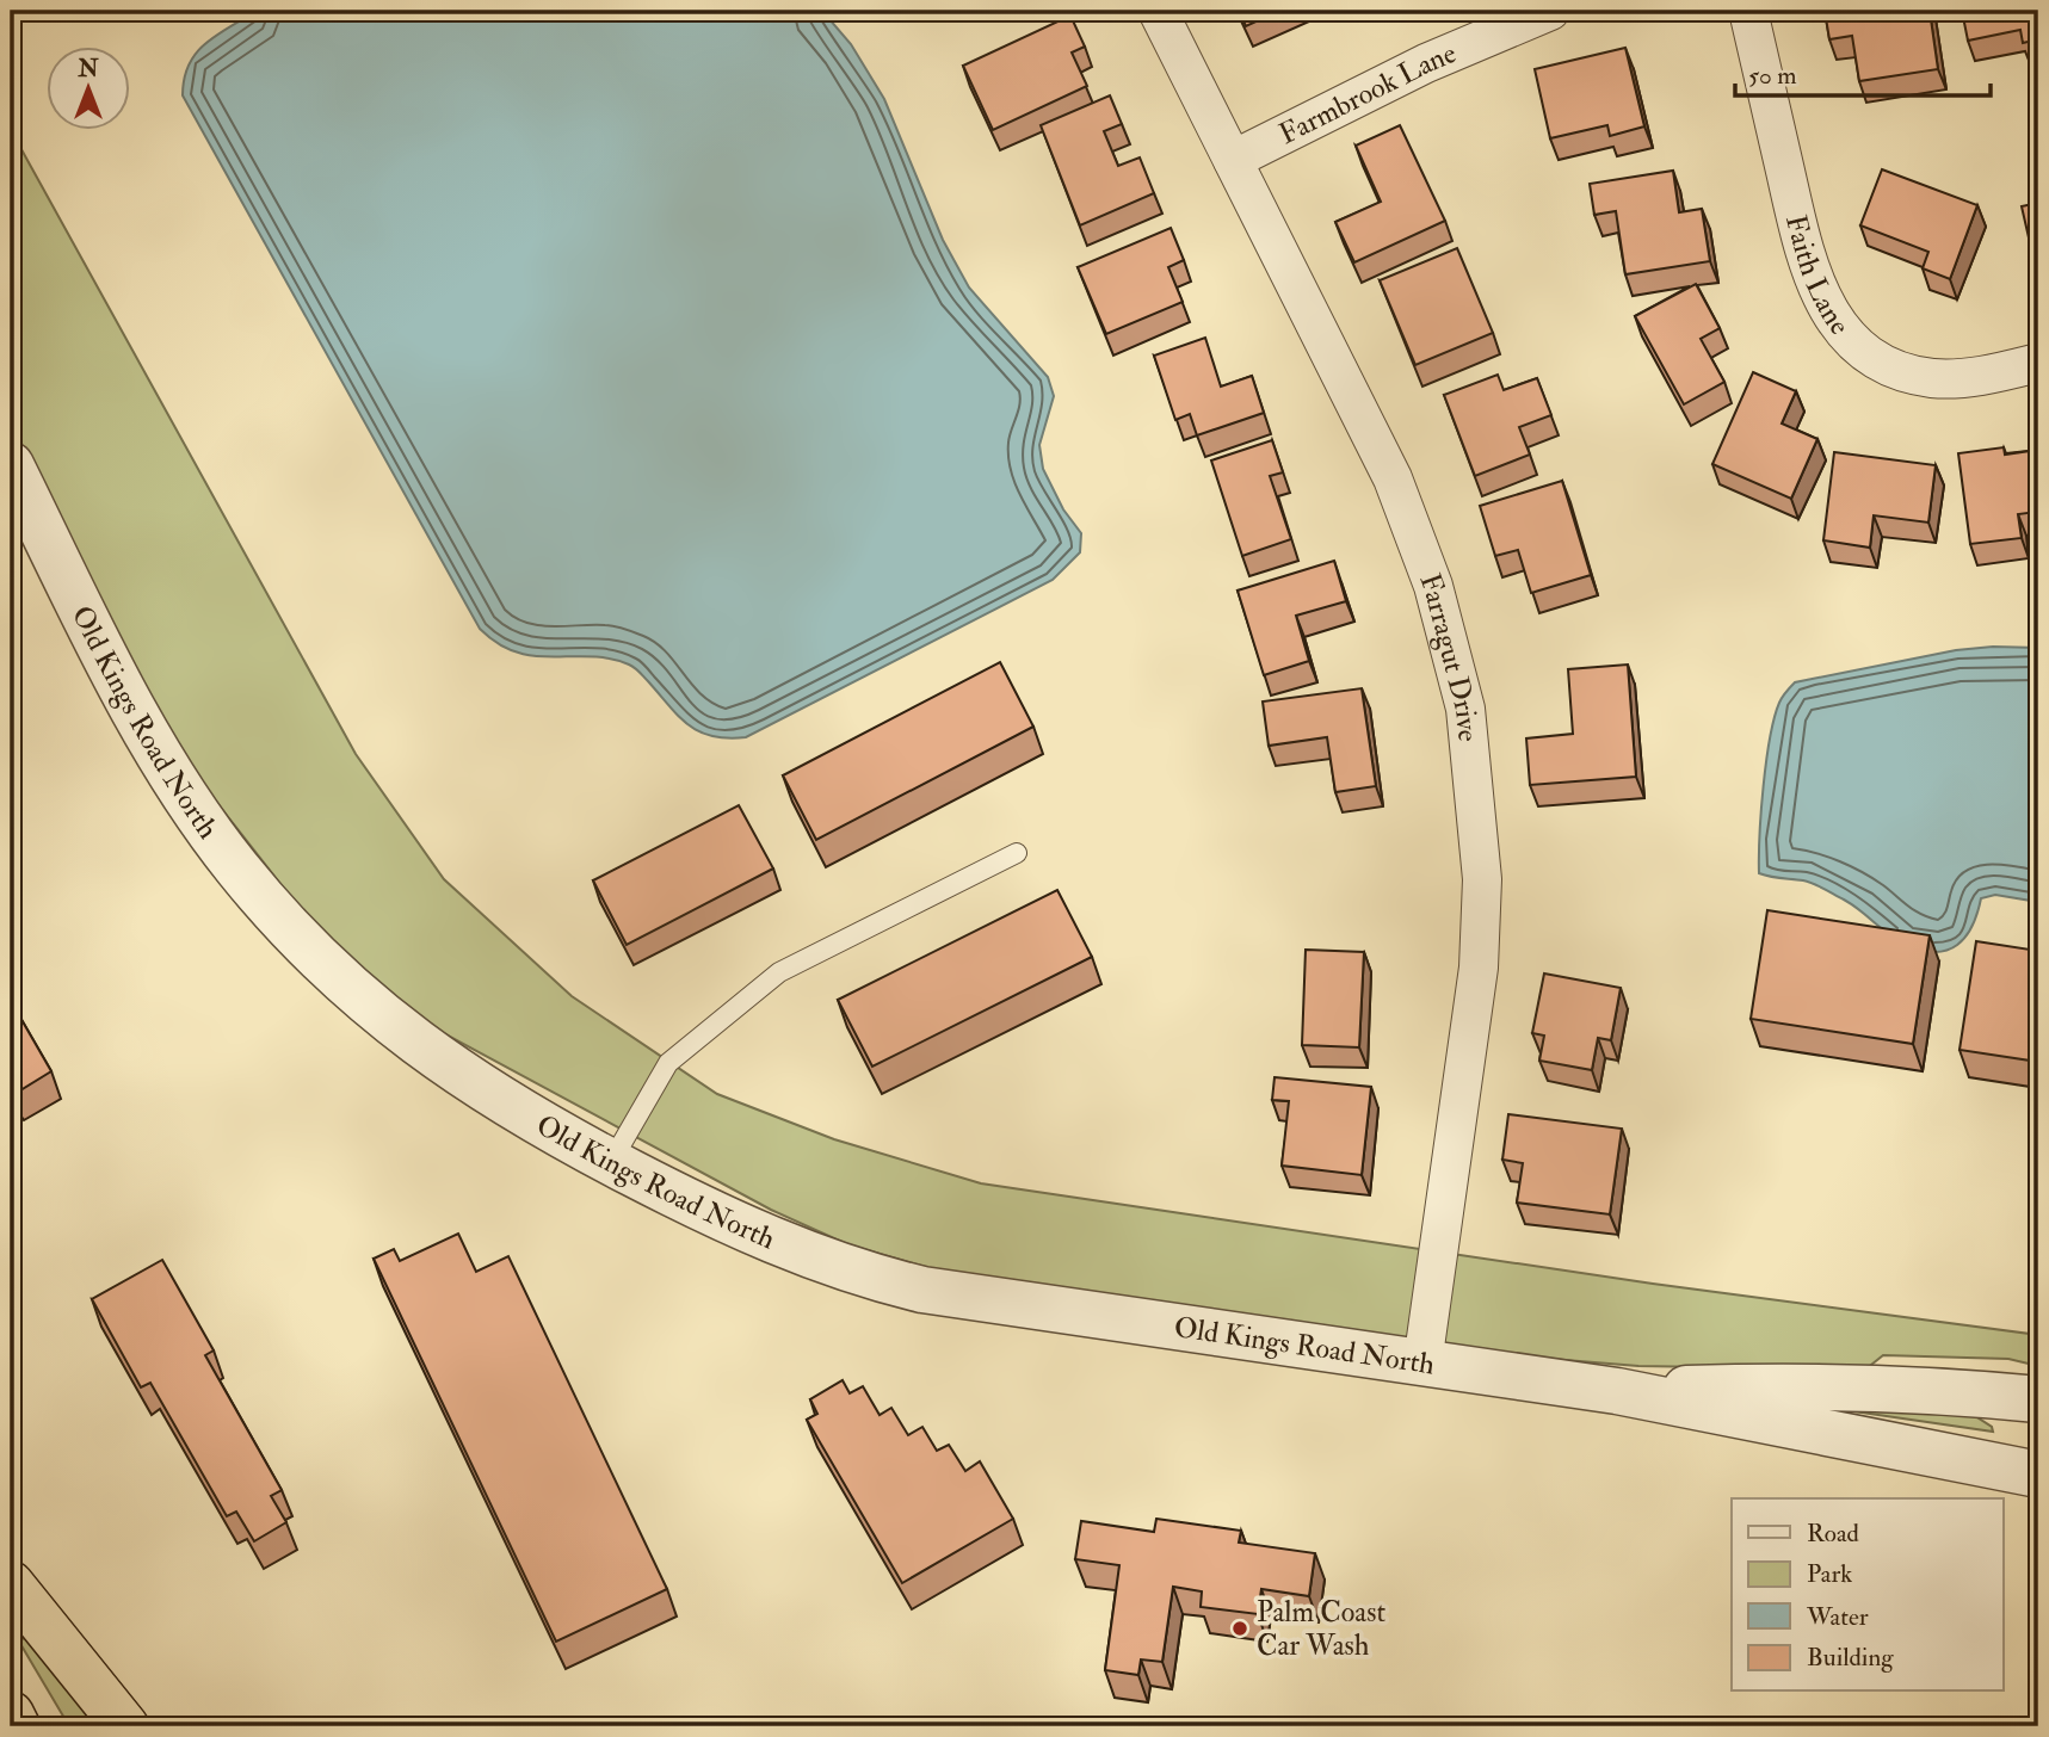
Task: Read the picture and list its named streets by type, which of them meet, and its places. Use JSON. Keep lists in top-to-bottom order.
{
  "streets": {
    "street": [
      "Farmbrook Lane",
      "Faith Lane",
      "Farragut Drive",
      "Old Kings Road North"
    ]
  },
  "crossings": [
    ["Farmbrook Lane", "Farragut Drive"],
    ["Farragut Drive", "Old Kings Road North"]
  ],
  "places": ["Palm Coast Car Wash"],
  "legend": [
    "Road",
    "Park",
    "Water",
    "Building"
  ],
  "scale_bar": "50 m",
  "north": "top"
}
